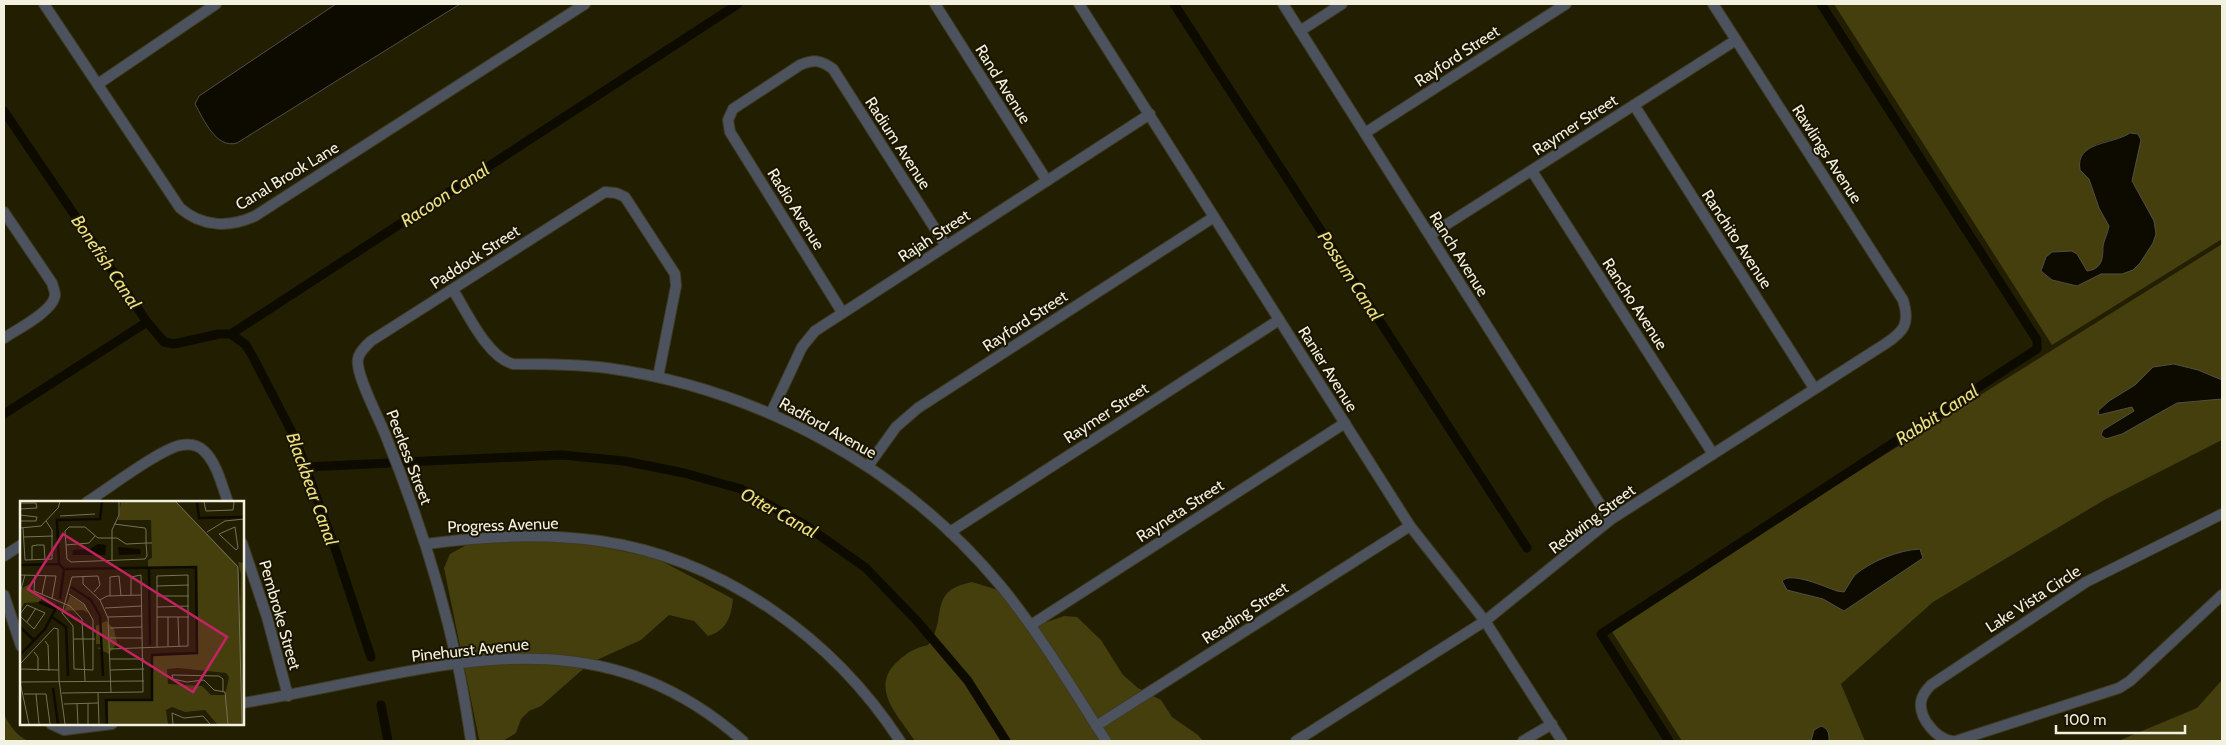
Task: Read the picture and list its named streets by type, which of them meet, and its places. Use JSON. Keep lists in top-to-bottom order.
{
  "streets": {
    "street": [
      "Rayford Street",
      "Rand Avenue",
      "Raymer Street",
      "Radium Avenue",
      "Rawlings Avenue",
      "Canal Brook Lane",
      "Radio Avenue",
      "Rajah Street",
      "Ranchito Avenue",
      "Ranch Avenue",
      "Paddock Street",
      "Rancho Avenue",
      "Ranier Avenue",
      "Radford Avenue",
      "Peerless Street",
      "Rayneta Street",
      "Redwing Street",
      "Progress Avenue",
      "Lake Vista Circle",
      "Reading Street",
      "Pembroke Street",
      "Pinehurst Avenue"
    ]
  },
  "crossings": [
    ["Rayford Street", "Ranch Avenue"],
    ["Rayford Street", "Ranier Avenue"],
    ["Rayford Street", "Radford Avenue"],
    ["Rand Avenue", "Rajah Street"],
    ["Raymer Street", "Rawlings Avenue"],
    ["Raymer Street", "Ranchito Avenue"],
    ["Raymer Street", "Ranch Avenue"],
    ["Raymer Street", "Rancho Avenue"],
    ["Raymer Street", "Ranier Avenue"],
    ["Raymer Street", "Radford Avenue"],
    ["Radium Avenue", "Radio Avenue"],
    ["Radium Avenue", "Rajah Street"],
    ["Rawlings Avenue", "Redwing Street"],
    ["Radio Avenue", "Rajah Street"],
    ["Rajah Street", "Ranier Avenue"],
    ["Rajah Street", "Radford Avenue"],
    ["Ranchito Avenue", "Redwing Street"],
    ["Ranch Avenue", "Redwing Street"],
    ["Paddock Street", "Radford Avenue"],
    ["Paddock Street", "Peerless Street"],
    ["Rancho Avenue", "Redwing Street"],
    ["Ranier Avenue", "Rayneta Street"],
    ["Ranier Avenue", "Redwing Street"],
    ["Ranier Avenue", "Reading Street"],
    ["Radford Avenue", "Rayneta Street"],
    ["Radford Avenue", "Reading Street"],
    ["Peerless Street", "Progress Avenue"],
    ["Peerless Street", "Pinehurst Avenue"],
    ["Pembroke Street", "Pinehurst Avenue"]
  ],
  "water": [
    "Racoon Canal",
    "Bonefish Canal",
    "Possum Canal",
    "Rabbit Canal",
    "Blackbear Canal",
    "Otter Canal"
  ],
  "scale_bar": "100 m"
}
